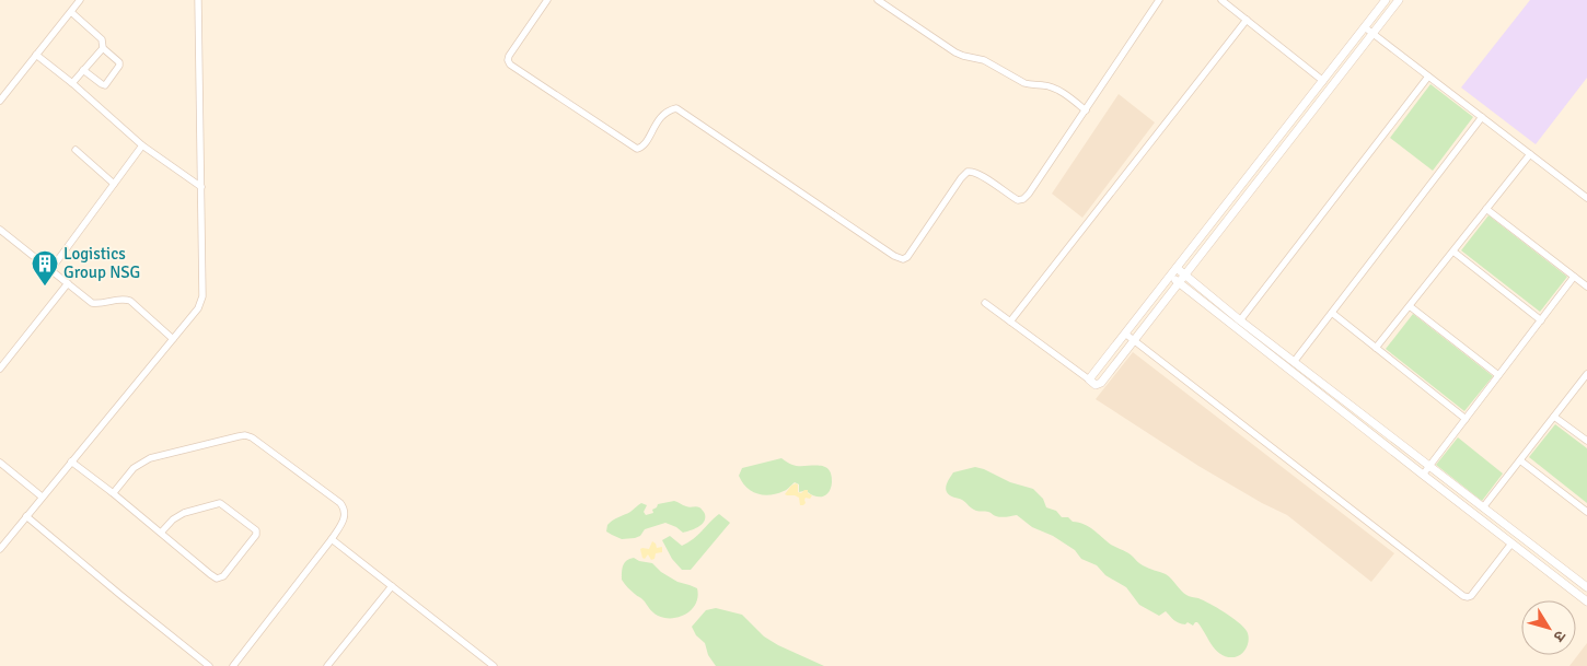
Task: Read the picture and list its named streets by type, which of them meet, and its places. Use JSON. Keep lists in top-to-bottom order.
{
  "places": {
    "building": ["Logistics Group NSG"]
  },
  "north": "bottom right"
}
